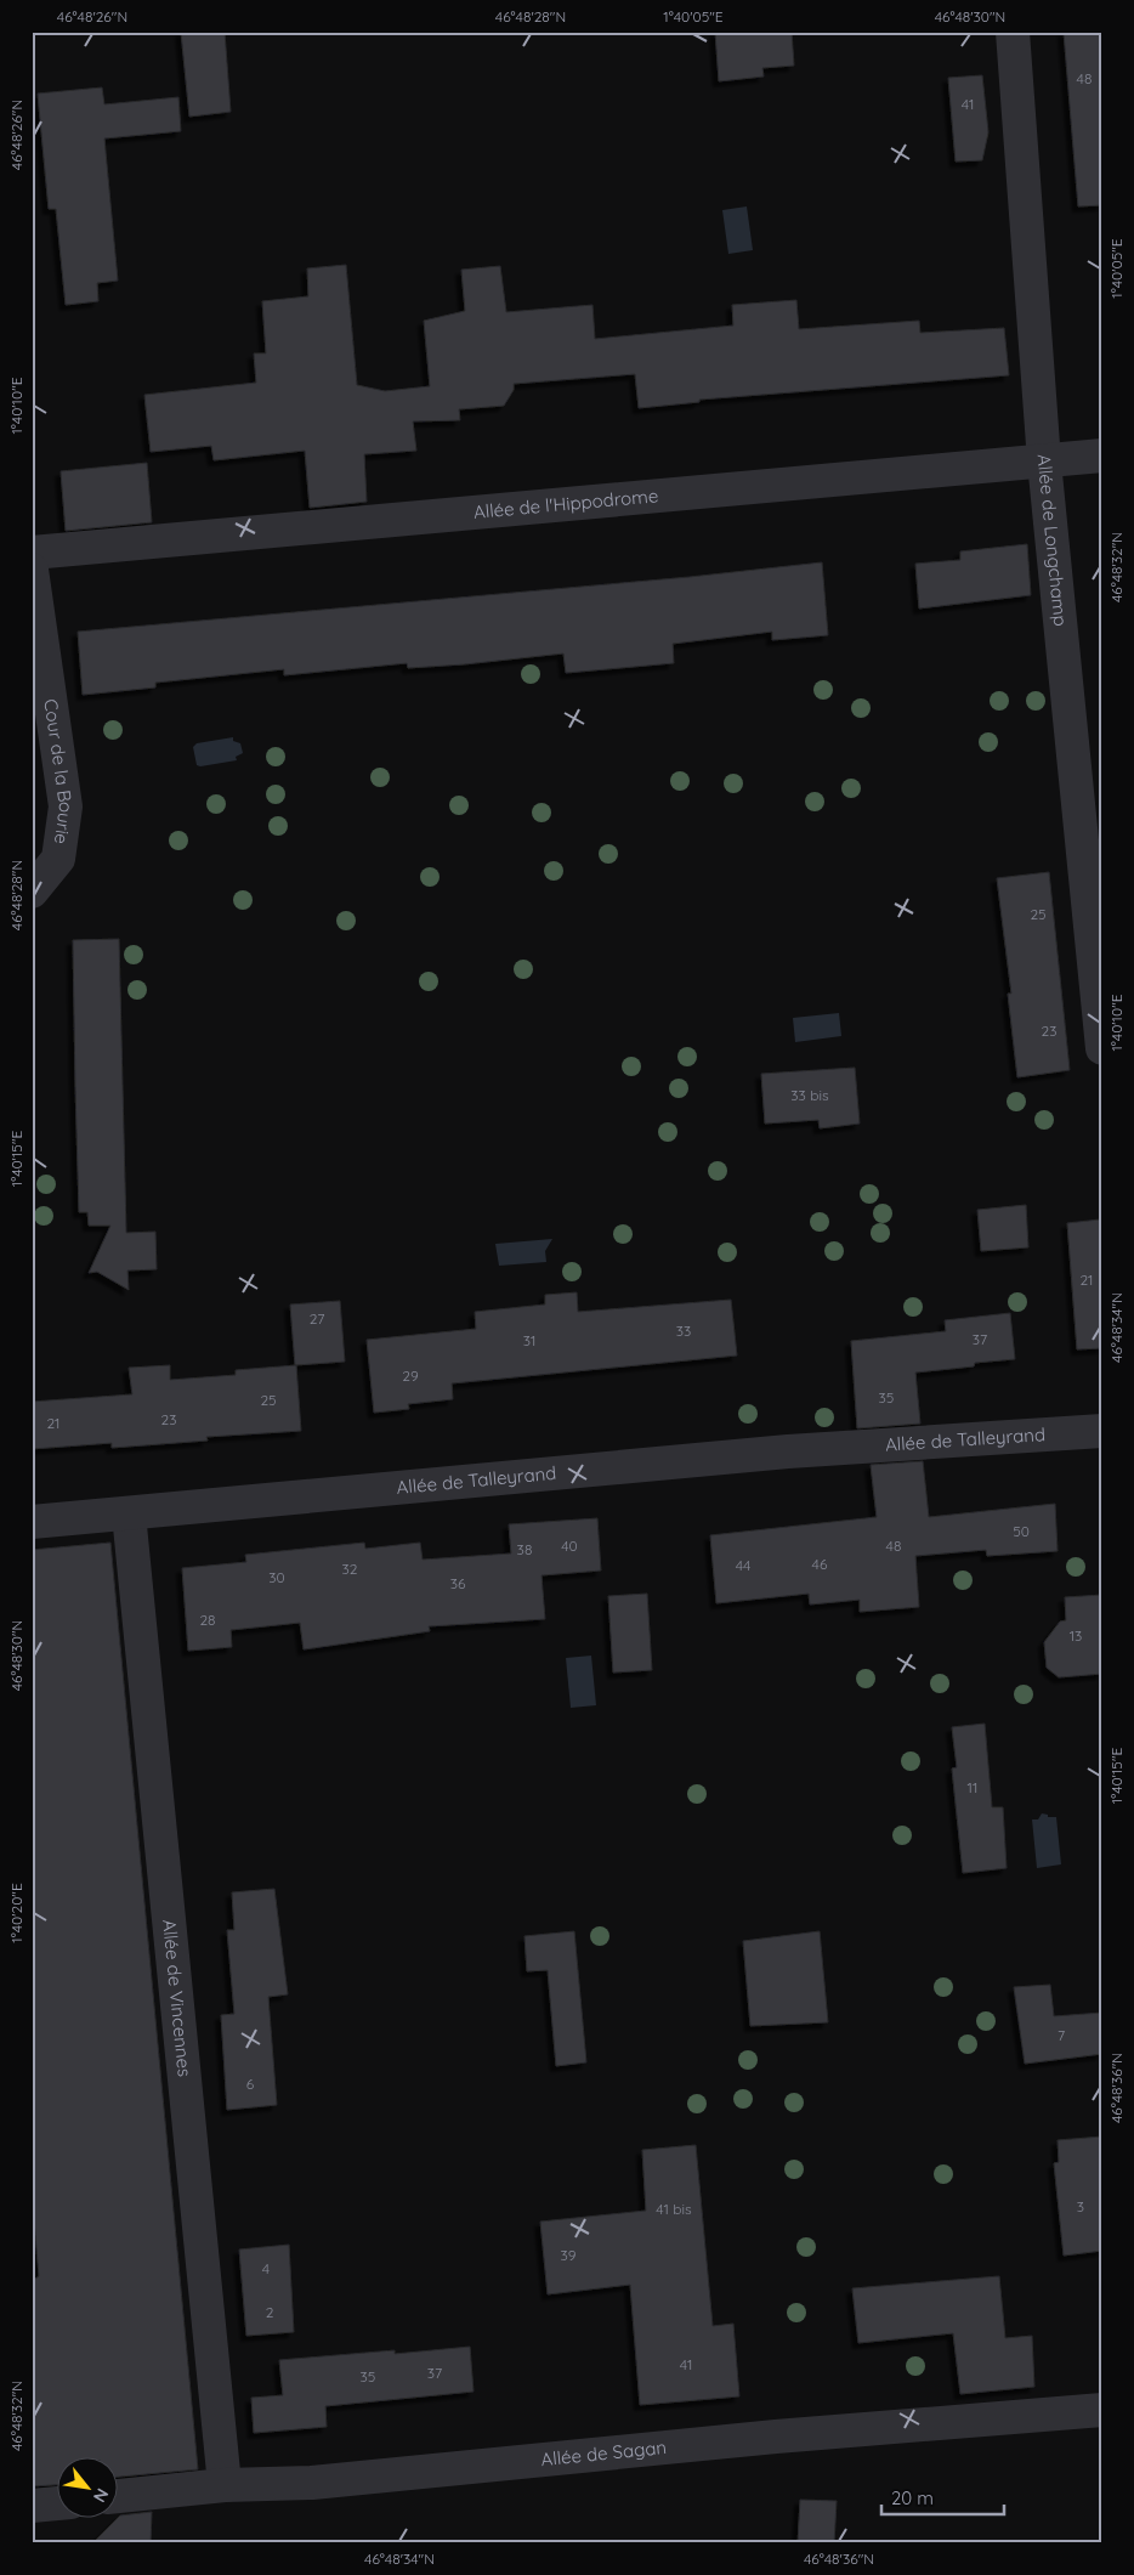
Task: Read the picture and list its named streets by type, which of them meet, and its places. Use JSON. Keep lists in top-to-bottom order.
{
  "streets": {
    "street": [
      "Allée de l'Hippodrome",
      "Allée de Longchamp",
      "Cour de la Bourie",
      "Allée de Talleyrand",
      "Allée de Vincennes",
      "Allée de Sagan"
    ]
  },
  "crossings": [
    ["Allée de l'Hippodrome", "Allée de Longchamp"],
    ["Allée de Talleyrand", "Allée de Vincennes"],
    ["Allée de Vincennes", "Allée de Sagan"]
  ],
  "house_numbers": [
    "48",
    "41",
    "25",
    "23",
    "33 bis",
    "21",
    "27",
    "33",
    "37",
    "31",
    "29",
    "35",
    "25",
    "23",
    "21",
    "50",
    "40",
    "48",
    "38",
    "46",
    "44",
    "32",
    "30",
    "36",
    "28",
    "13",
    "11",
    "7",
    "6",
    "3",
    "41 bis",
    "39",
    "4",
    "2",
    "41",
    "37",
    "35"
  ],
  "scale_bar": "20 m",
  "north": "bottom right",
  "coordinates": [
    "46°48'26\"N",
    "46°48'28\"N",
    "1°40'05\"E",
    "46°48'30\"N",
    "1°40'10\"E",
    "46°48'32\"N",
    "1°40'15\"E",
    "46°48'34\"N",
    "1°40'20\"E",
    "46°48'36\"N"
  ]
}
